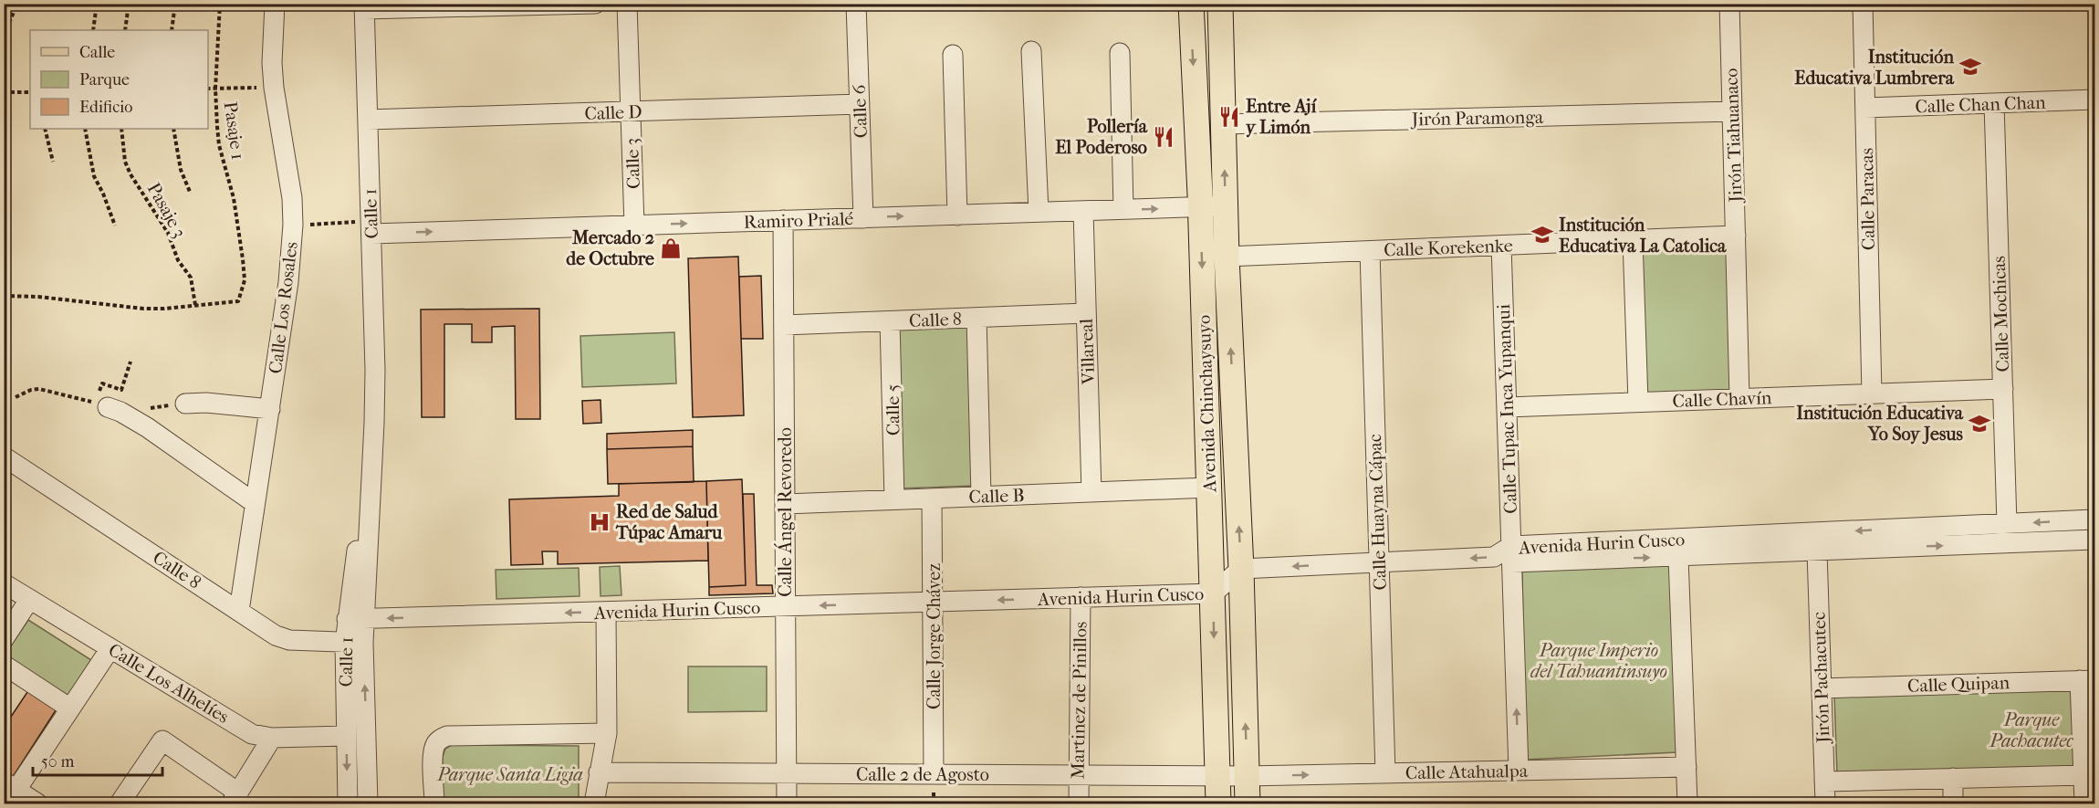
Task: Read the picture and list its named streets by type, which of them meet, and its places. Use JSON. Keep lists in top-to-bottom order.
{
  "streets": {
    "main road": ["Avenida Chinchaysuyo"],
    "street": [
      "Calle Chan Chan",
      "Calle 6",
      "Calle D",
      "Jirón Paramonga",
      "Jirón Tiahuanaco",
      "Calle 3",
      "Calle Paracas",
      "Calle 1",
      "Ramiro Prialé",
      "Calle Korekenke",
      "Calle Los Rosales",
      "Calle Mochicas",
      "Calle 8",
      "Villareal",
      "Calle Chavín",
      "Calle Tupac Inca Yupanqui",
      "Calle 5",
      "Calle B",
      "Calle Ángel Revoredo",
      "Calle Huayna Cápac",
      "Avenida Hurin Cusco",
      "Calle Jorge Chávez",
      "Jirón Pachacutec",
      "Calle Los Alhelíes",
      "Calle Quipan",
      "Martinez de Pinillos",
      "Calle Atahualpa",
      "Calle 2 de Agosto"
    ],
    "path": ["Pasaje 1", "Pasaje 3"]
  },
  "crossings": [
    ["Calle Chan Chan", "Calle Paracas"],
    ["Calle Chan Chan", "Calle Mochicas"],
    ["Calle 6", "Calle D"],
    ["Calle 6", "Ramiro Prialé"],
    ["Calle D", "Calle 3"],
    ["Calle D", "Calle 1"],
    ["Jirón Paramonga", "Jirón Tiahuanaco"],
    ["Jirón Paramonga", "Avenida Chinchaysuyo"],
    ["Pasaje 1", "Pasaje 3"],
    ["Jirón Tiahuanaco", "Calle Korekenke"],
    ["Jirón Tiahuanaco", "Calle Chavín"],
    ["Calle 3", "Ramiro Prialé"],
    ["Calle Paracas", "Calle Chavín"],
    ["Calle 1", "Ramiro Prialé"],
    ["Calle 1", "Calle 8"],
    ["Calle 1", "Avenida Hurin Cusco"],
    ["Calle 1", "Calle Los Alhelíes"],
    ["Ramiro Prialé", "Villareal"],
    ["Ramiro Prialé", "Avenida Chinchaysuyo"],
    ["Ramiro Prialé", "Calle Ángel Revoredo"],
    ["Calle Korekenke", "Avenida Chinchaysuyo"],
    ["Calle Korekenke", "Calle Tupac Inca Yupanqui"],
    ["Calle Korekenke", "Calle Huayna Cápac"],
    ["Calle Los Rosales", "Calle 8"],
    ["Calle Mochicas", "Calle Chavín"],
    ["Calle Mochicas", "Avenida Hurin Cusco"],
    ["Calle 8", "Villareal"],
    ["Calle 8", "Calle 5"],
    ["Calle 8", "Calle Ángel Revoredo"],
    ["Villareal", "Calle B"],
    ["Calle Chavín", "Calle Tupac Inca Yupanqui"],
    ["Avenida Chinchaysuyo", "Calle B"],
    ["Avenida Chinchaysuyo", "Avenida Hurin Cusco"],
    ["Avenida Chinchaysuyo", "Calle Atahualpa"],
    ["Avenida Chinchaysuyo", "Calle 2 de Agosto"],
    ["Calle Tupac Inca Yupanqui", "Avenida Hurin Cusco"],
    ["Calle Tupac Inca Yupanqui", "Calle Atahualpa"],
    ["Calle 5", "Calle B"],
    ["Calle B", "Calle Ángel Revoredo"],
    ["Calle B", "Calle Jorge Chávez"],
    ["Calle Ángel Revoredo", "Avenida Hurin Cusco"],
    ["Calle Ángel Revoredo", "Calle 2 de Agosto"],
    ["Calle Huayna Cápac", "Avenida Hurin Cusco"],
    ["Calle Huayna Cápac", "Calle Atahualpa"],
    ["Avenida Hurin Cusco", "Calle Jorge Chávez"],
    ["Avenida Hurin Cusco", "Jirón Pachacutec"],
    ["Avenida Hurin Cusco", "Martinez de Pinillos"],
    ["Calle Jorge Chávez", "Calle 2 de Agosto"],
    ["Jirón Pachacutec", "Calle Quipan"],
    ["Martinez de Pinillos", "Calle 2 de Agosto"],
    ["Calle Atahualpa", "Calle 2 de Agosto"]
  ],
  "one_way": ["Ramiro Prialé"],
  "parks": ["Parque Imperio del Tahuantinsuyo", "Parque Pachacutec", "Parque Santa Ligia"],
  "places": {
    "school or university": ["Institución Educativa Lumbrera", "Institución Educativa La Catolica", "Institución Educativa Yo Soy Jesus"],
    "restaurant": ["Entre Ají y Limón", "Pollería El Poderoso"],
    "shop": ["Mercado 2 de Octubre"],
    "hospital": ["Red de Salud Túpac Amaru"]
  },
  "legend": ["Calle", "Parque", "Edificio"],
  "scale_bar": "50 m"
}
